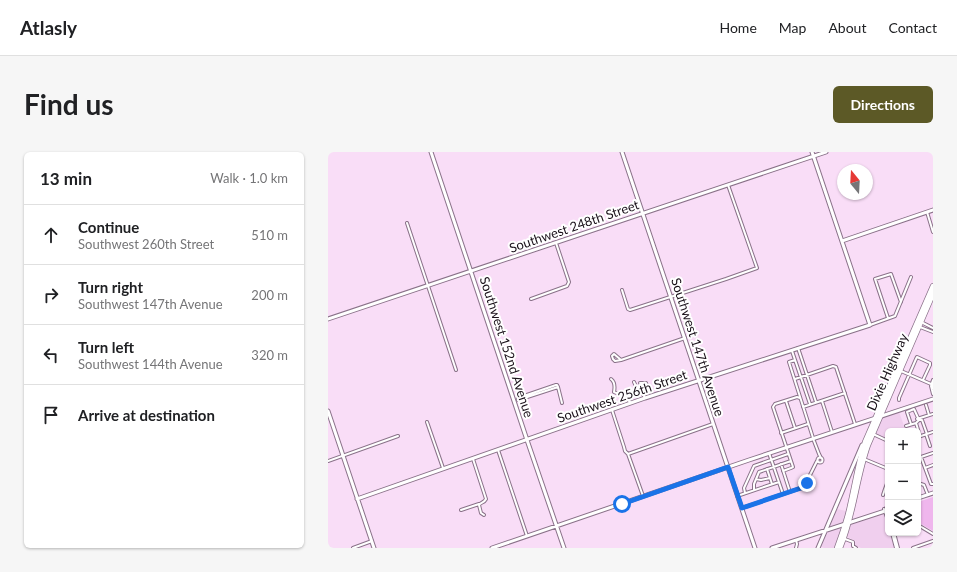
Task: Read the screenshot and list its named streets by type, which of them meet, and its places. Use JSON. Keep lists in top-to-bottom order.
{
  "streets": {
    "highway": ["Dixie Highway"],
    "street": [
      "Southwest 248th Street",
      "Southwest 152nd Avenue",
      "Southwest 147th Avenue",
      "Southwest 256th Street"
    ]
  },
  "crossings": [
    ["Southwest 248th Street", "Southwest 152nd Avenue"],
    ["Southwest 248th Street", "Southwest 147th Avenue"],
    ["Southwest 152nd Avenue", "Southwest 256th Street"],
    ["Southwest 147th Avenue", "Southwest 256th Street"]
  ],
  "north": "top",
  "page": {
    "header": "Atlasly",
    "nav": [
      "Home",
      "Map",
      "About",
      "Contact"
    ],
    "buttons": "Directions",
    "title": "Find us",
    "heading": ["13 min", "Walk · 1.0 km"],
    "list": [
      ["Continue", "Southwest 260th Street", "510 m"],
      ["Turn right", "Southwest 147th Avenue", "200 m"],
      ["Turn left", "Southwest 144th Avenue", "320 m"],
      "Arrive at destination"
    ],
    "map_buttons": ["+", "−"]
  }
}
